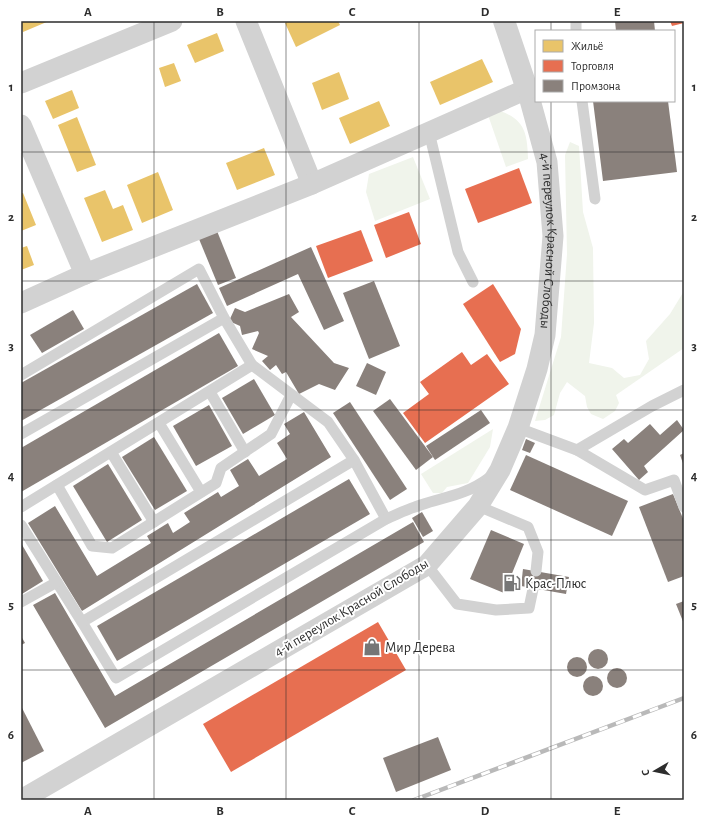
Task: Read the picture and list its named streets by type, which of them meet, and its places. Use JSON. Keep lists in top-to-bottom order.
{
  "streets": {
    "street": ["4-й переулок Красной Слободы"]
  },
  "places": {
    "fuel station": ["Крас-Плюс"],
    "shop": ["Мир Дерева"]
  },
  "legend": ["Жильё", "Торговля", "Промзона"],
  "north": "left",
  "grid": {
    "columns": [
      "A",
      "B",
      "C",
      "D",
      "E"
    ],
    "rows": [
      "1",
      "2",
      "3",
      "4",
      "5",
      "6"
    ]
  }
}
